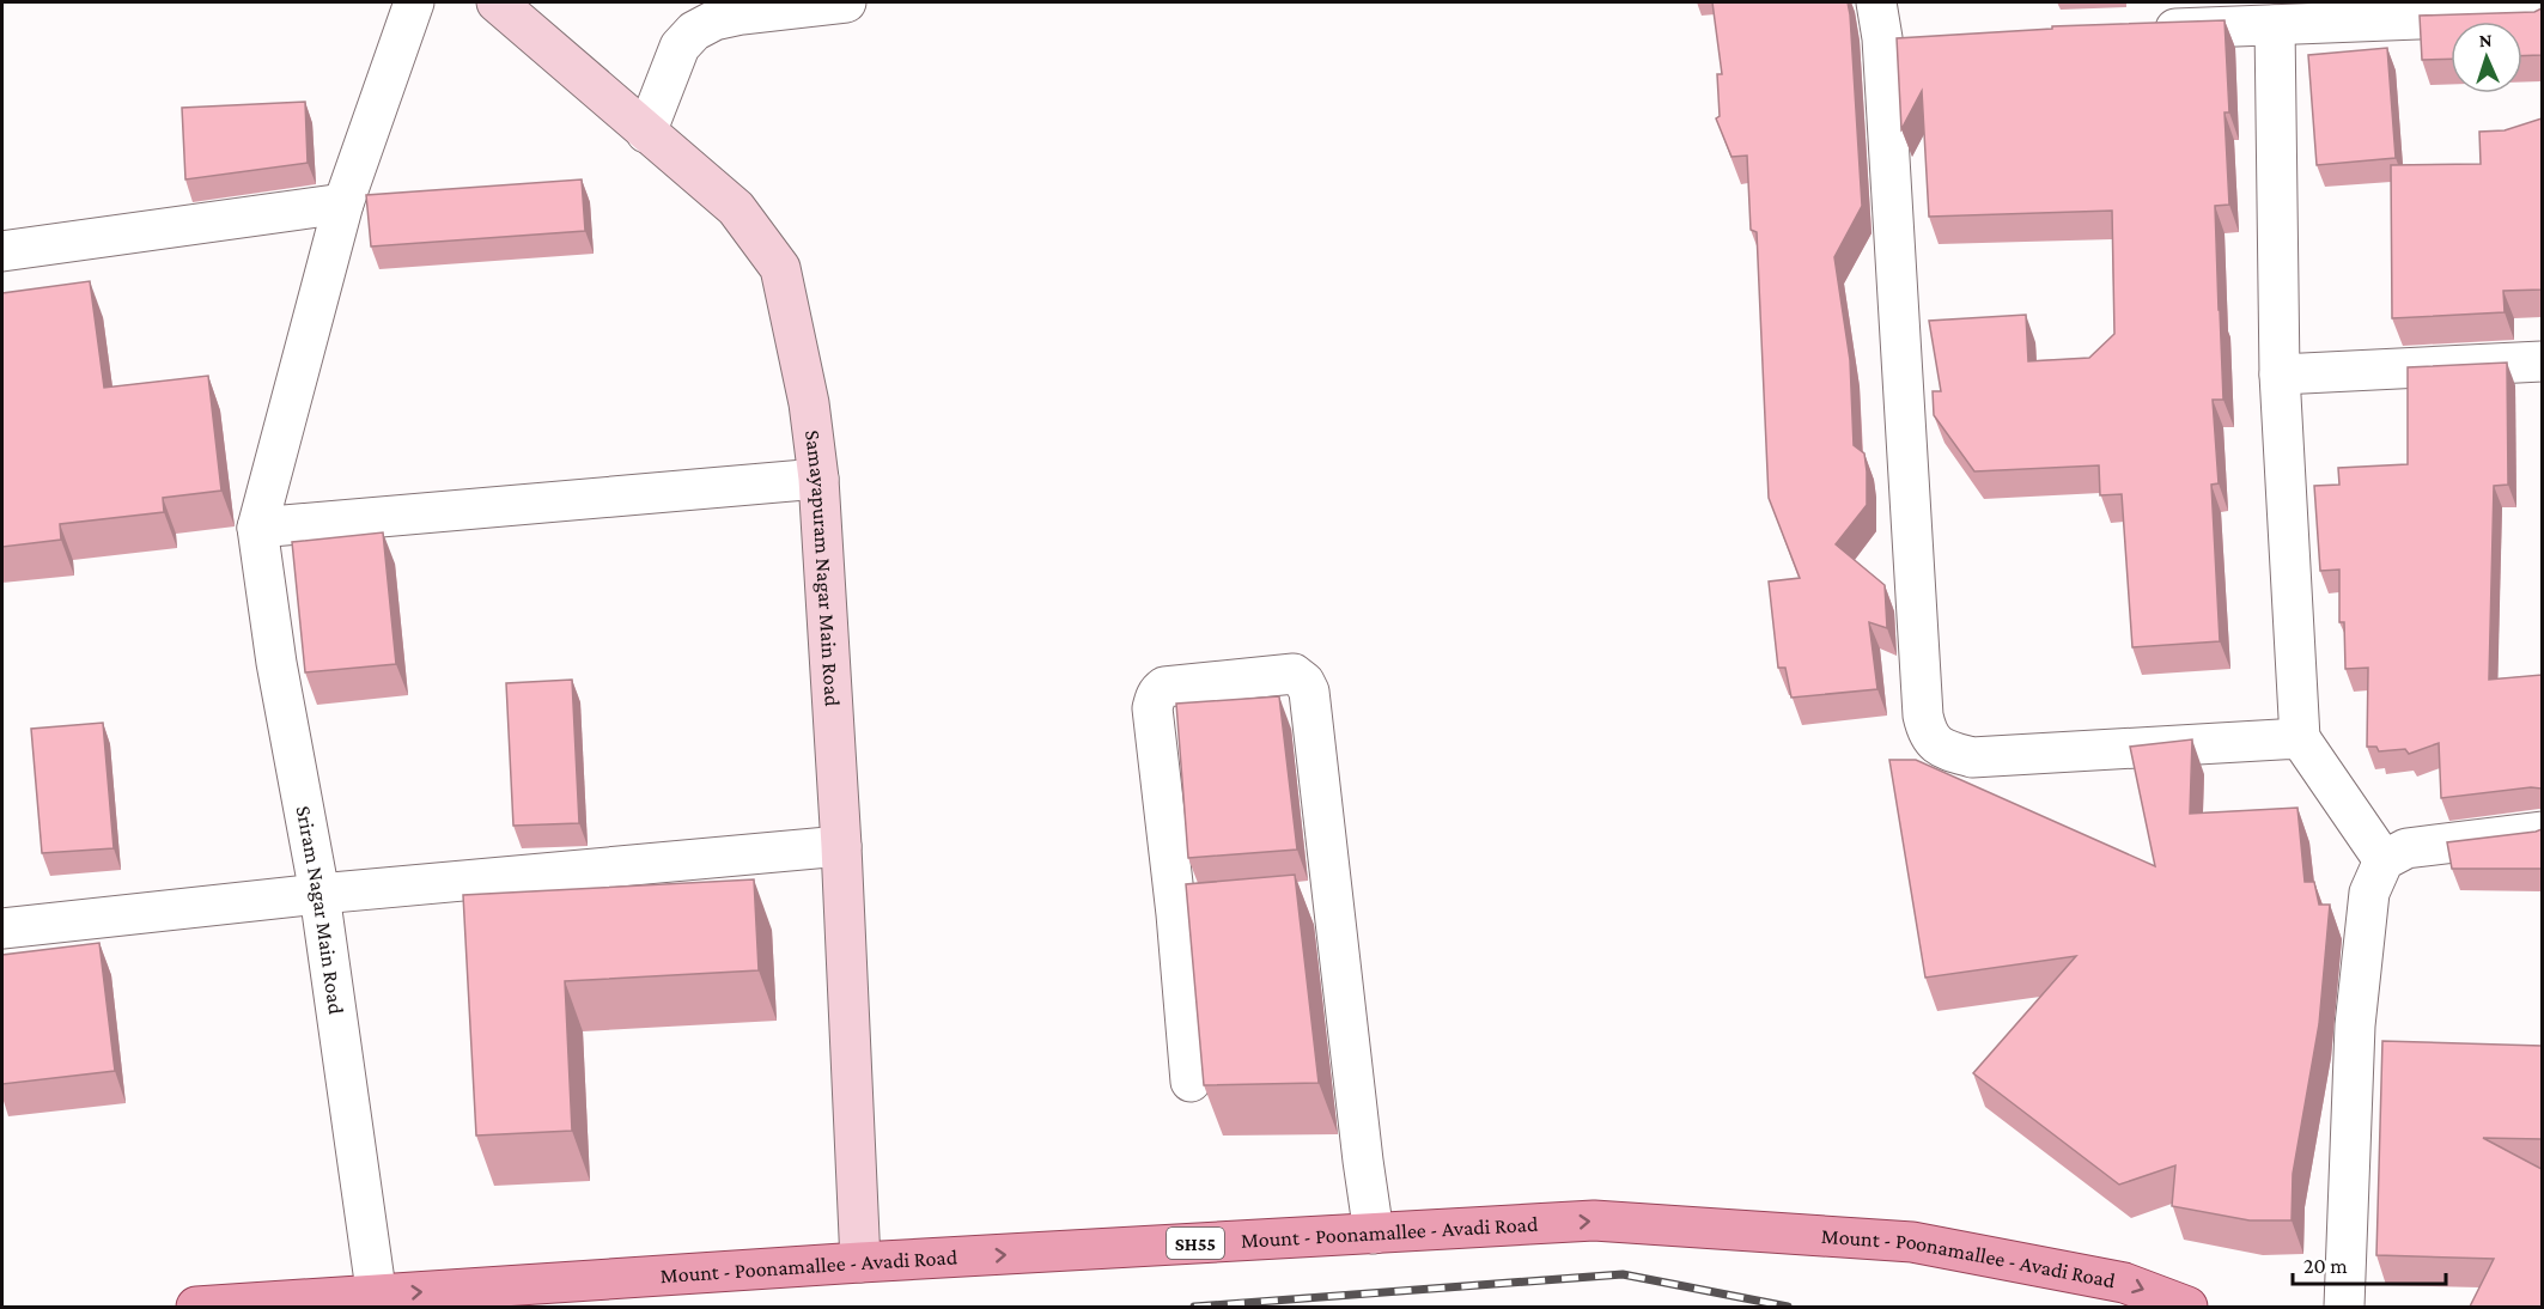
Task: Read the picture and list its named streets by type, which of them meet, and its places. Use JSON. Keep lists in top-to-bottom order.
{
  "streets": {
    "main road": ["Mount - Poonamallee - Avadi Road", "SH55"],
    "street": ["Samayapuram Nagar Main Road", "Sriram Nagar Main Road"]
  },
  "crossings": [
    ["Samayapuram Nagar Main Road", "Mount - Poonamallee - Avadi Road"],
    ["Sriram Nagar Main Road", "Mount - Poonamallee - Avadi Road"]
  ],
  "one_way": ["Mount - Poonamallee - Avadi Road"],
  "scale_bar": "20 m",
  "north": "top"
}
